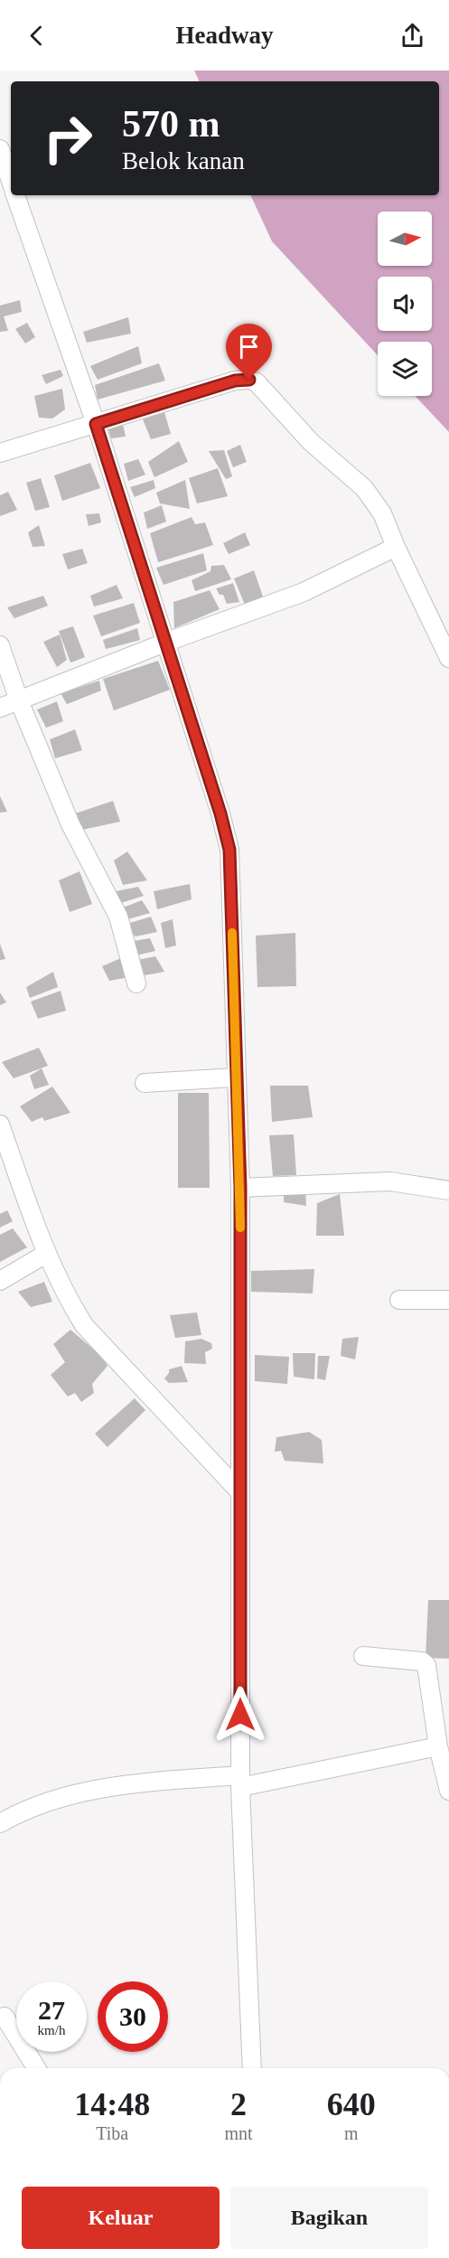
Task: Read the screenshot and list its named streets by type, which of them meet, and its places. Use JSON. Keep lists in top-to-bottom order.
{
  "north": "right",
  "page": {
    "header": "Headway",
    "turn": ["570 m", "Belok kanan"],
    "speed": "27 km/h",
    "limit": "30",
    "eta": [
      "14:48",
      "Tiba",
      "2",
      "mnt",
      "640",
      "m"
    ],
    "buttons": ["Keluar", "Bagikan"]
  }
}
